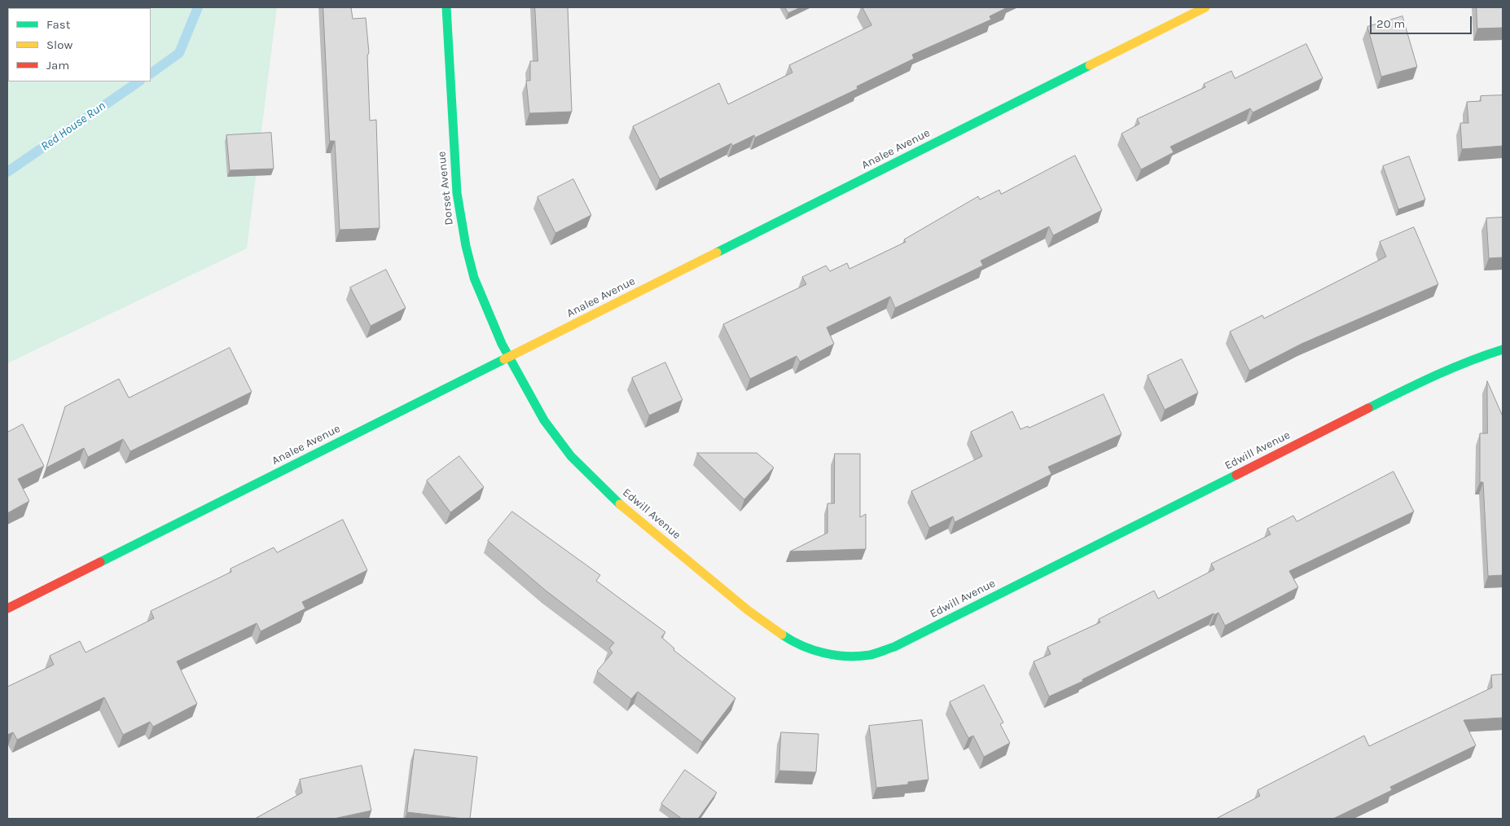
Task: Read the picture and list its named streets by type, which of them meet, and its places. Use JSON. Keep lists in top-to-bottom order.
{
  "streets": {
    "street": ["Analee Avenue", "Dorset Avenue", "Edwill Avenue"]
  },
  "crossings": [
    ["Analee Avenue", "Dorset Avenue"],
    ["Analee Avenue", "Edwill Avenue"],
    ["Dorset Avenue", "Edwill Avenue"]
  ],
  "water": ["Red House Run"],
  "legend": ["Fast", "Slow", "Jam"],
  "scale_bar": "20 m"
}
